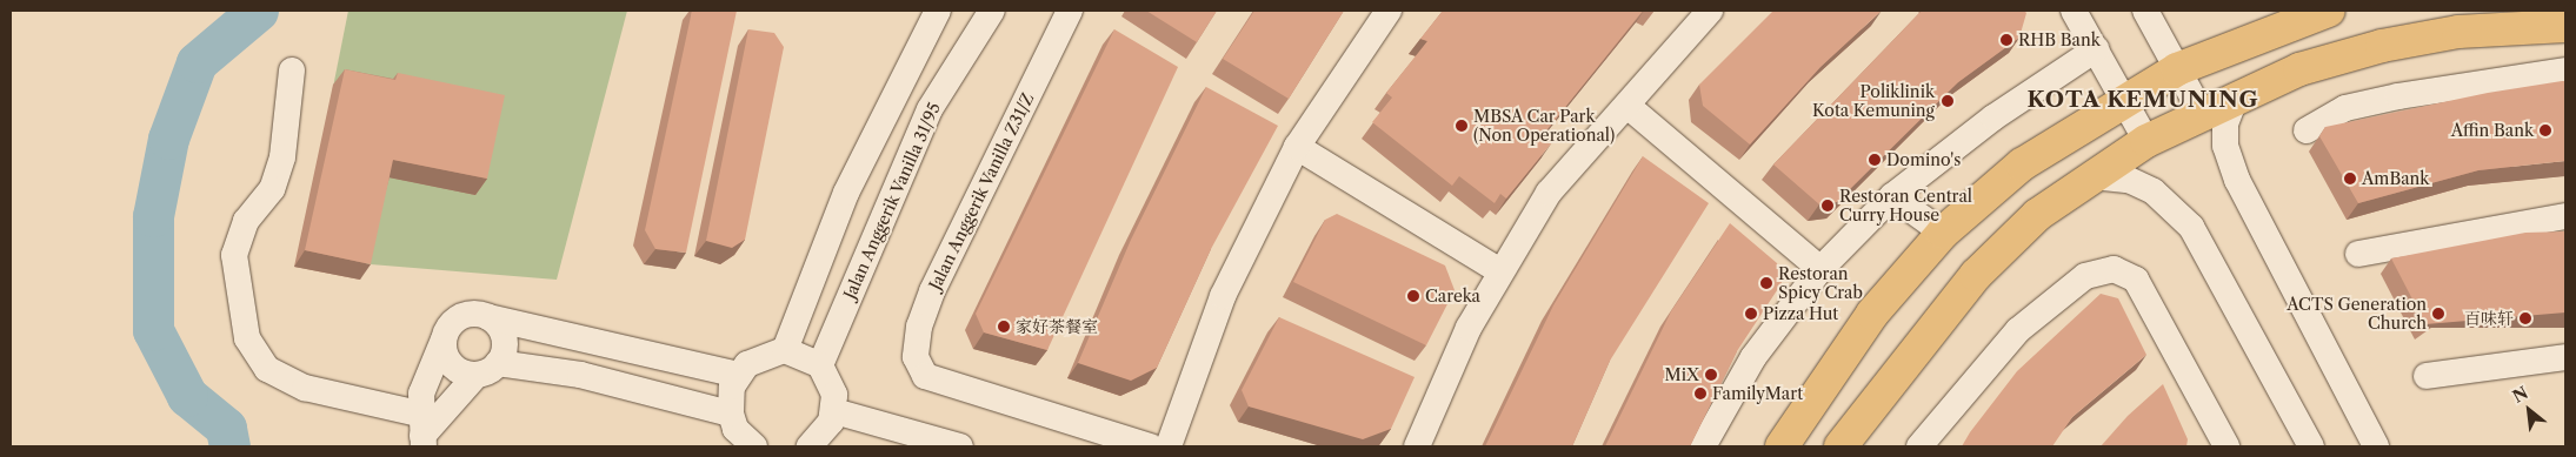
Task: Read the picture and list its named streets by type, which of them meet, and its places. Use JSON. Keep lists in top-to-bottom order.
{
  "streets": {
    "street": ["Jalan Anggerik Vanilla Z31/Z", "Jalan Anggerik Vanilla 31/95"]
  },
  "districts": ["KOTA KEMUNING"],
  "places": [
    "RHB Bank",
    "Poliklinik Kota Kemuning",
    "MBSA Car Park (Non Operational)",
    "Affin Bank",
    "Domino's",
    "AmBank",
    "Restoran Central Curry House",
    "Restoran Spicy Crab",
    "Careka",
    "Pizza Hut",
    "ACTS Generation Church",
    "百味轩",
    "家好茶餐室",
    "MiX",
    "FamilyMart"
  ],
  "north": "top left"
}
